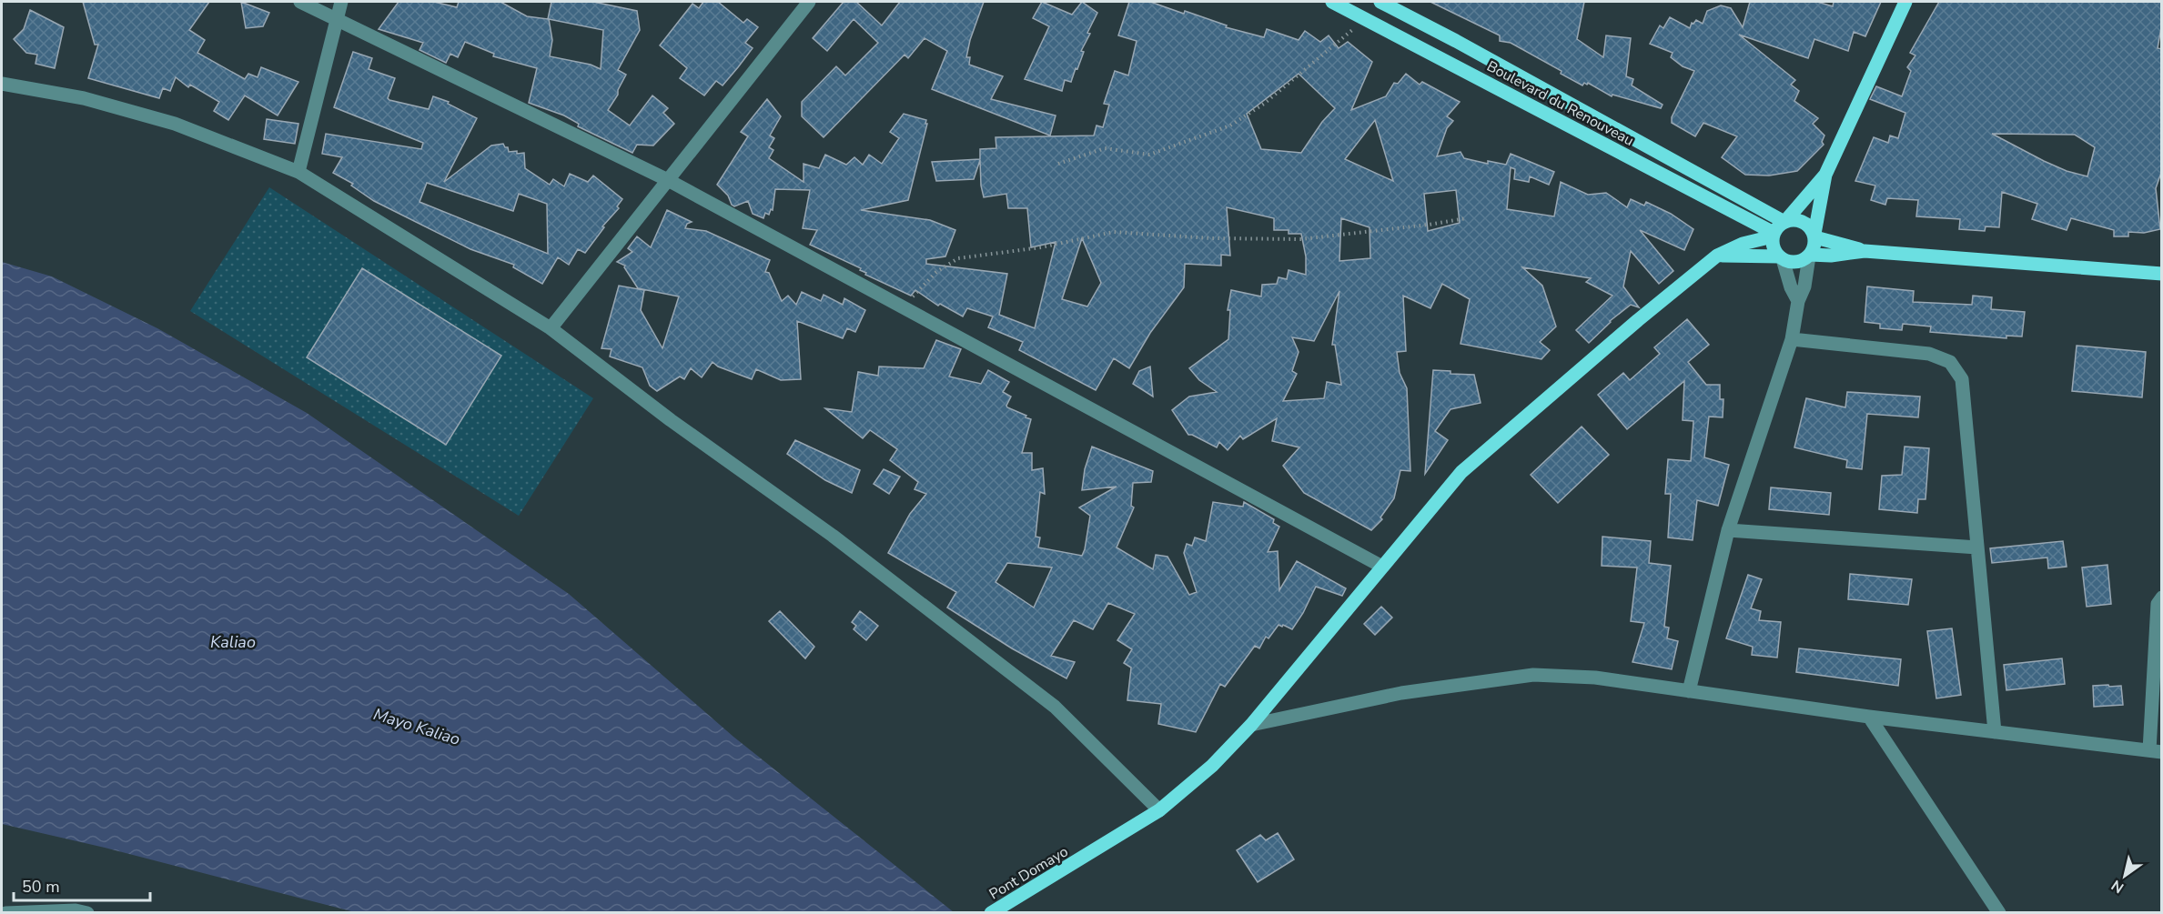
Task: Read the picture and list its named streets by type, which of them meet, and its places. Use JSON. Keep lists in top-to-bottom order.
{
  "streets": {
    "main road": ["Boulevard du Renouveau", "Pont Domayo"]
  },
  "crossings": [
    ["Boulevard du Renouveau", "Pont Domayo"]
  ],
  "water": ["Kaliao", "Mayo Kaliao"],
  "scale_bar": "50 m",
  "north": "bottom left"
}
